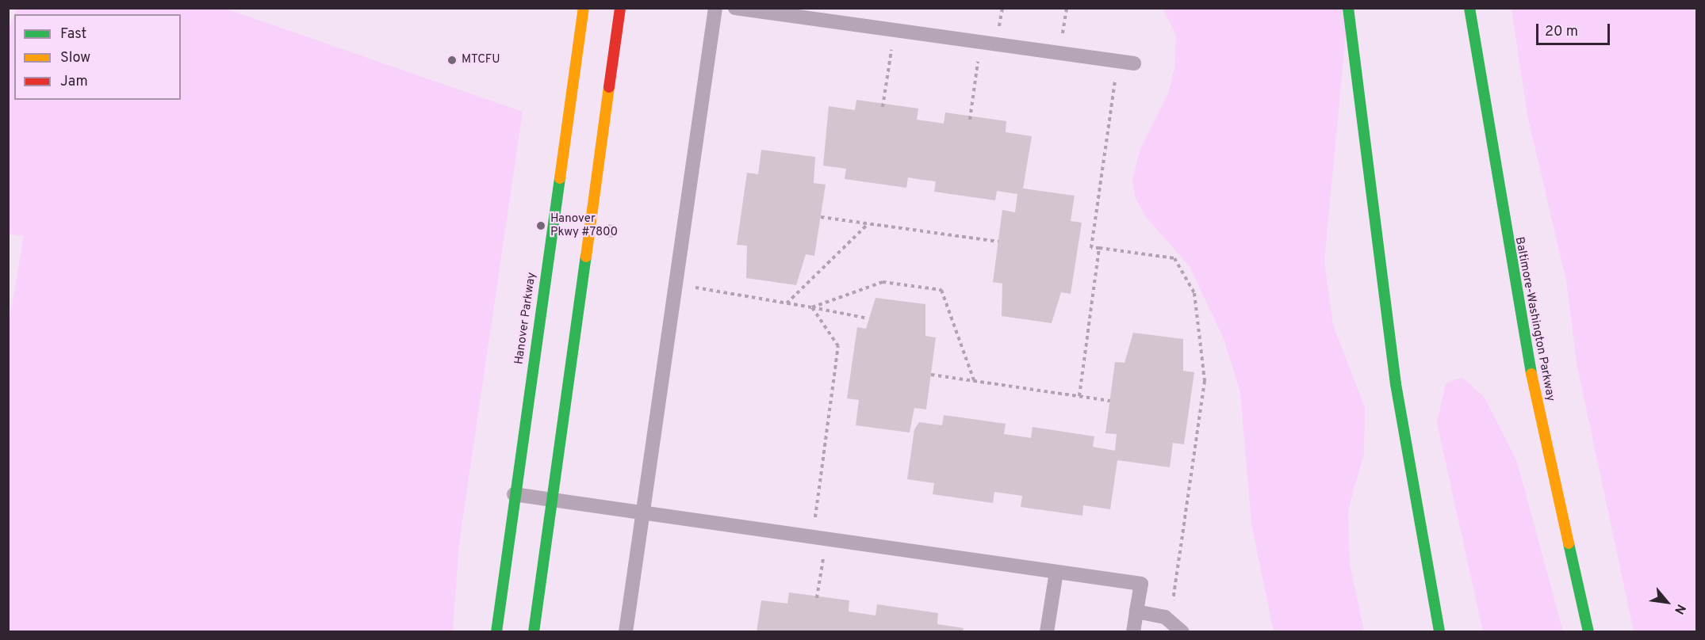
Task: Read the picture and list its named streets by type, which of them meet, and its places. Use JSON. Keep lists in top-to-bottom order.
{
  "streets": {
    "main road": ["Hanover Parkway", "Baltimore-Washington Parkway"]
  },
  "places": ["MTCFU", "Hanover Pkwy #7800"],
  "legend": ["Fast", "Slow", "Jam"],
  "scale_bar": "20 m",
  "north": "bottom right"
}
